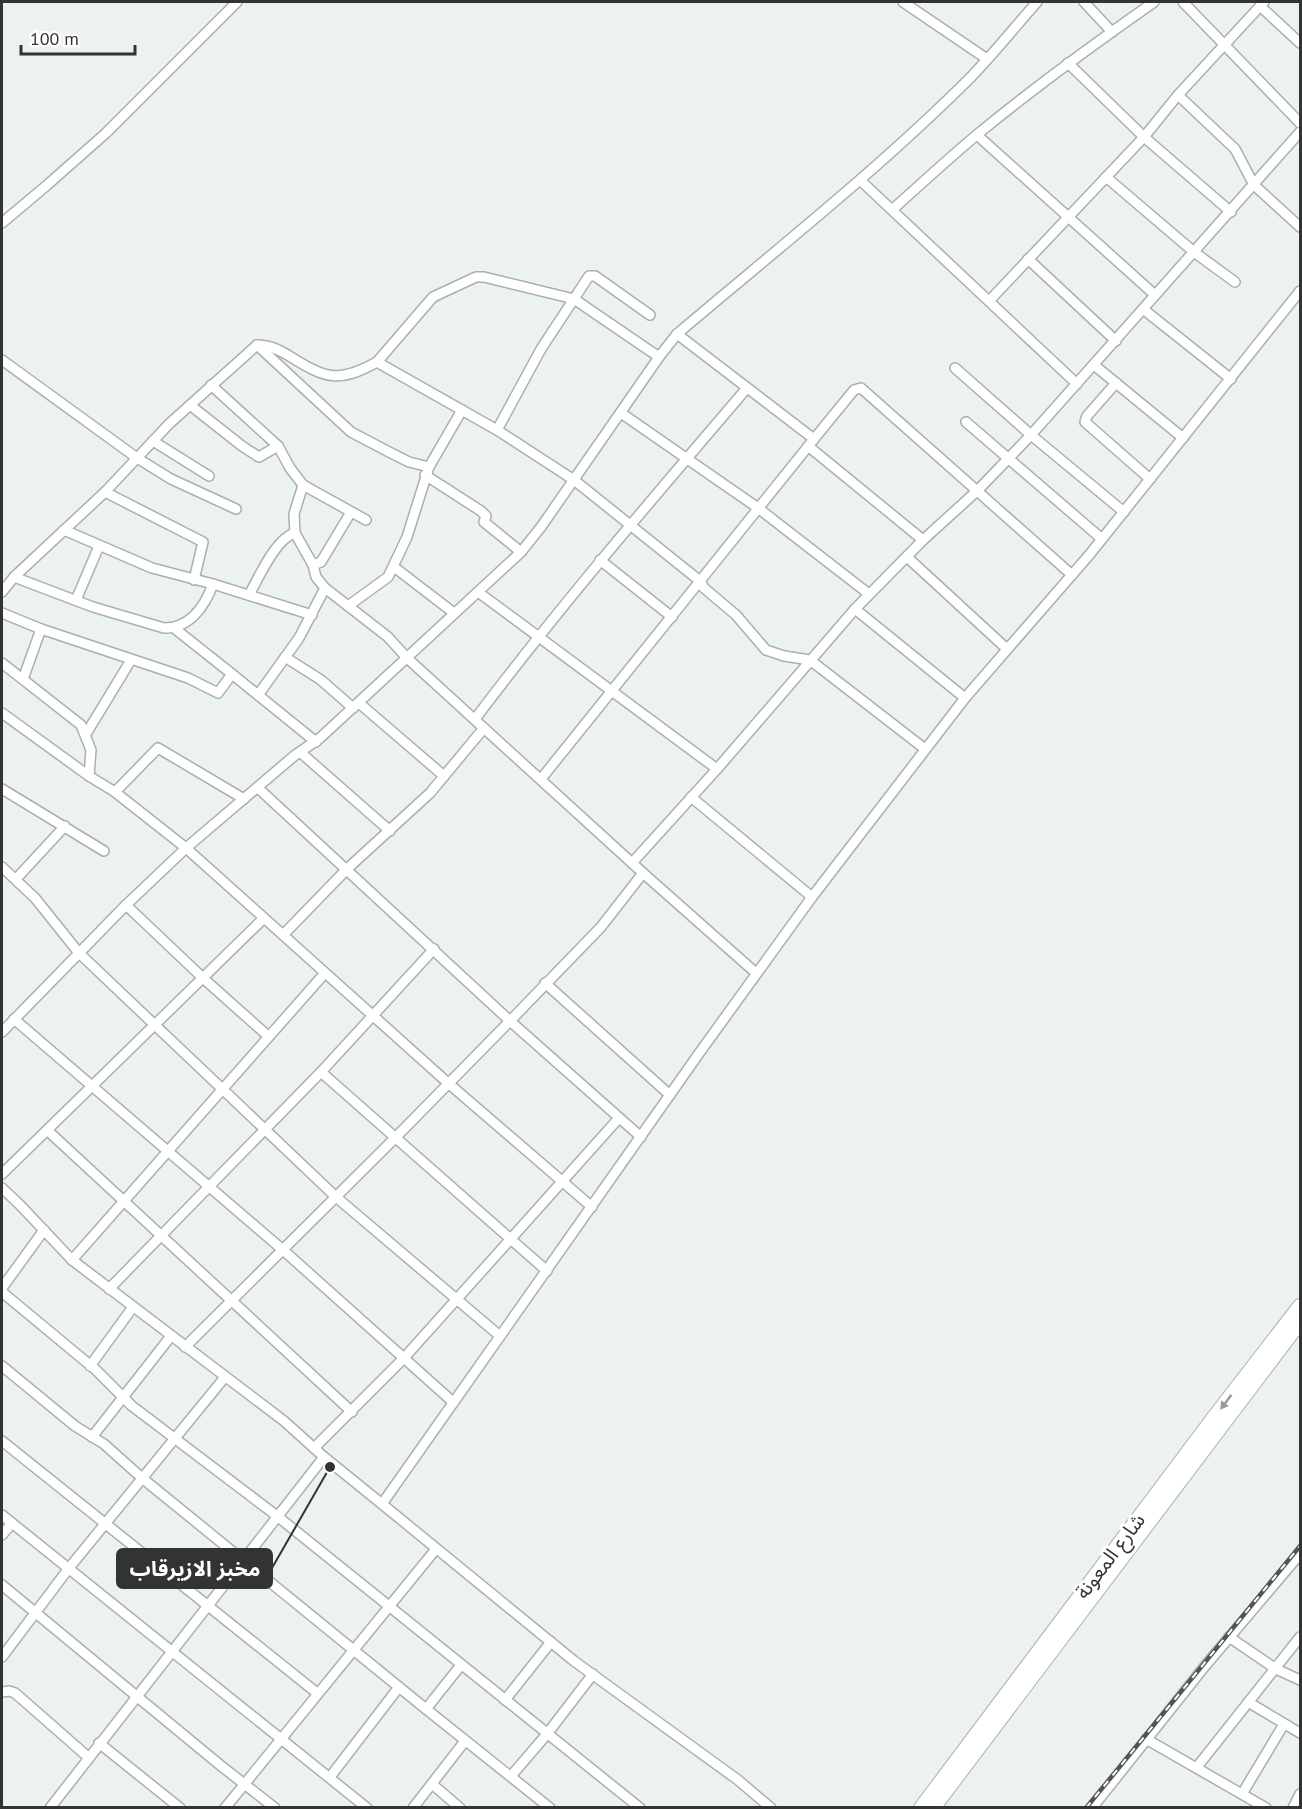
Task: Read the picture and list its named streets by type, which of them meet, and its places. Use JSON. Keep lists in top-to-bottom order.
{
  "streets": {
    "highway": ["شارع المعونة"]
  },
  "places": ["مخبز الازيرقاب"],
  "scale_bar": "100 m"
}
